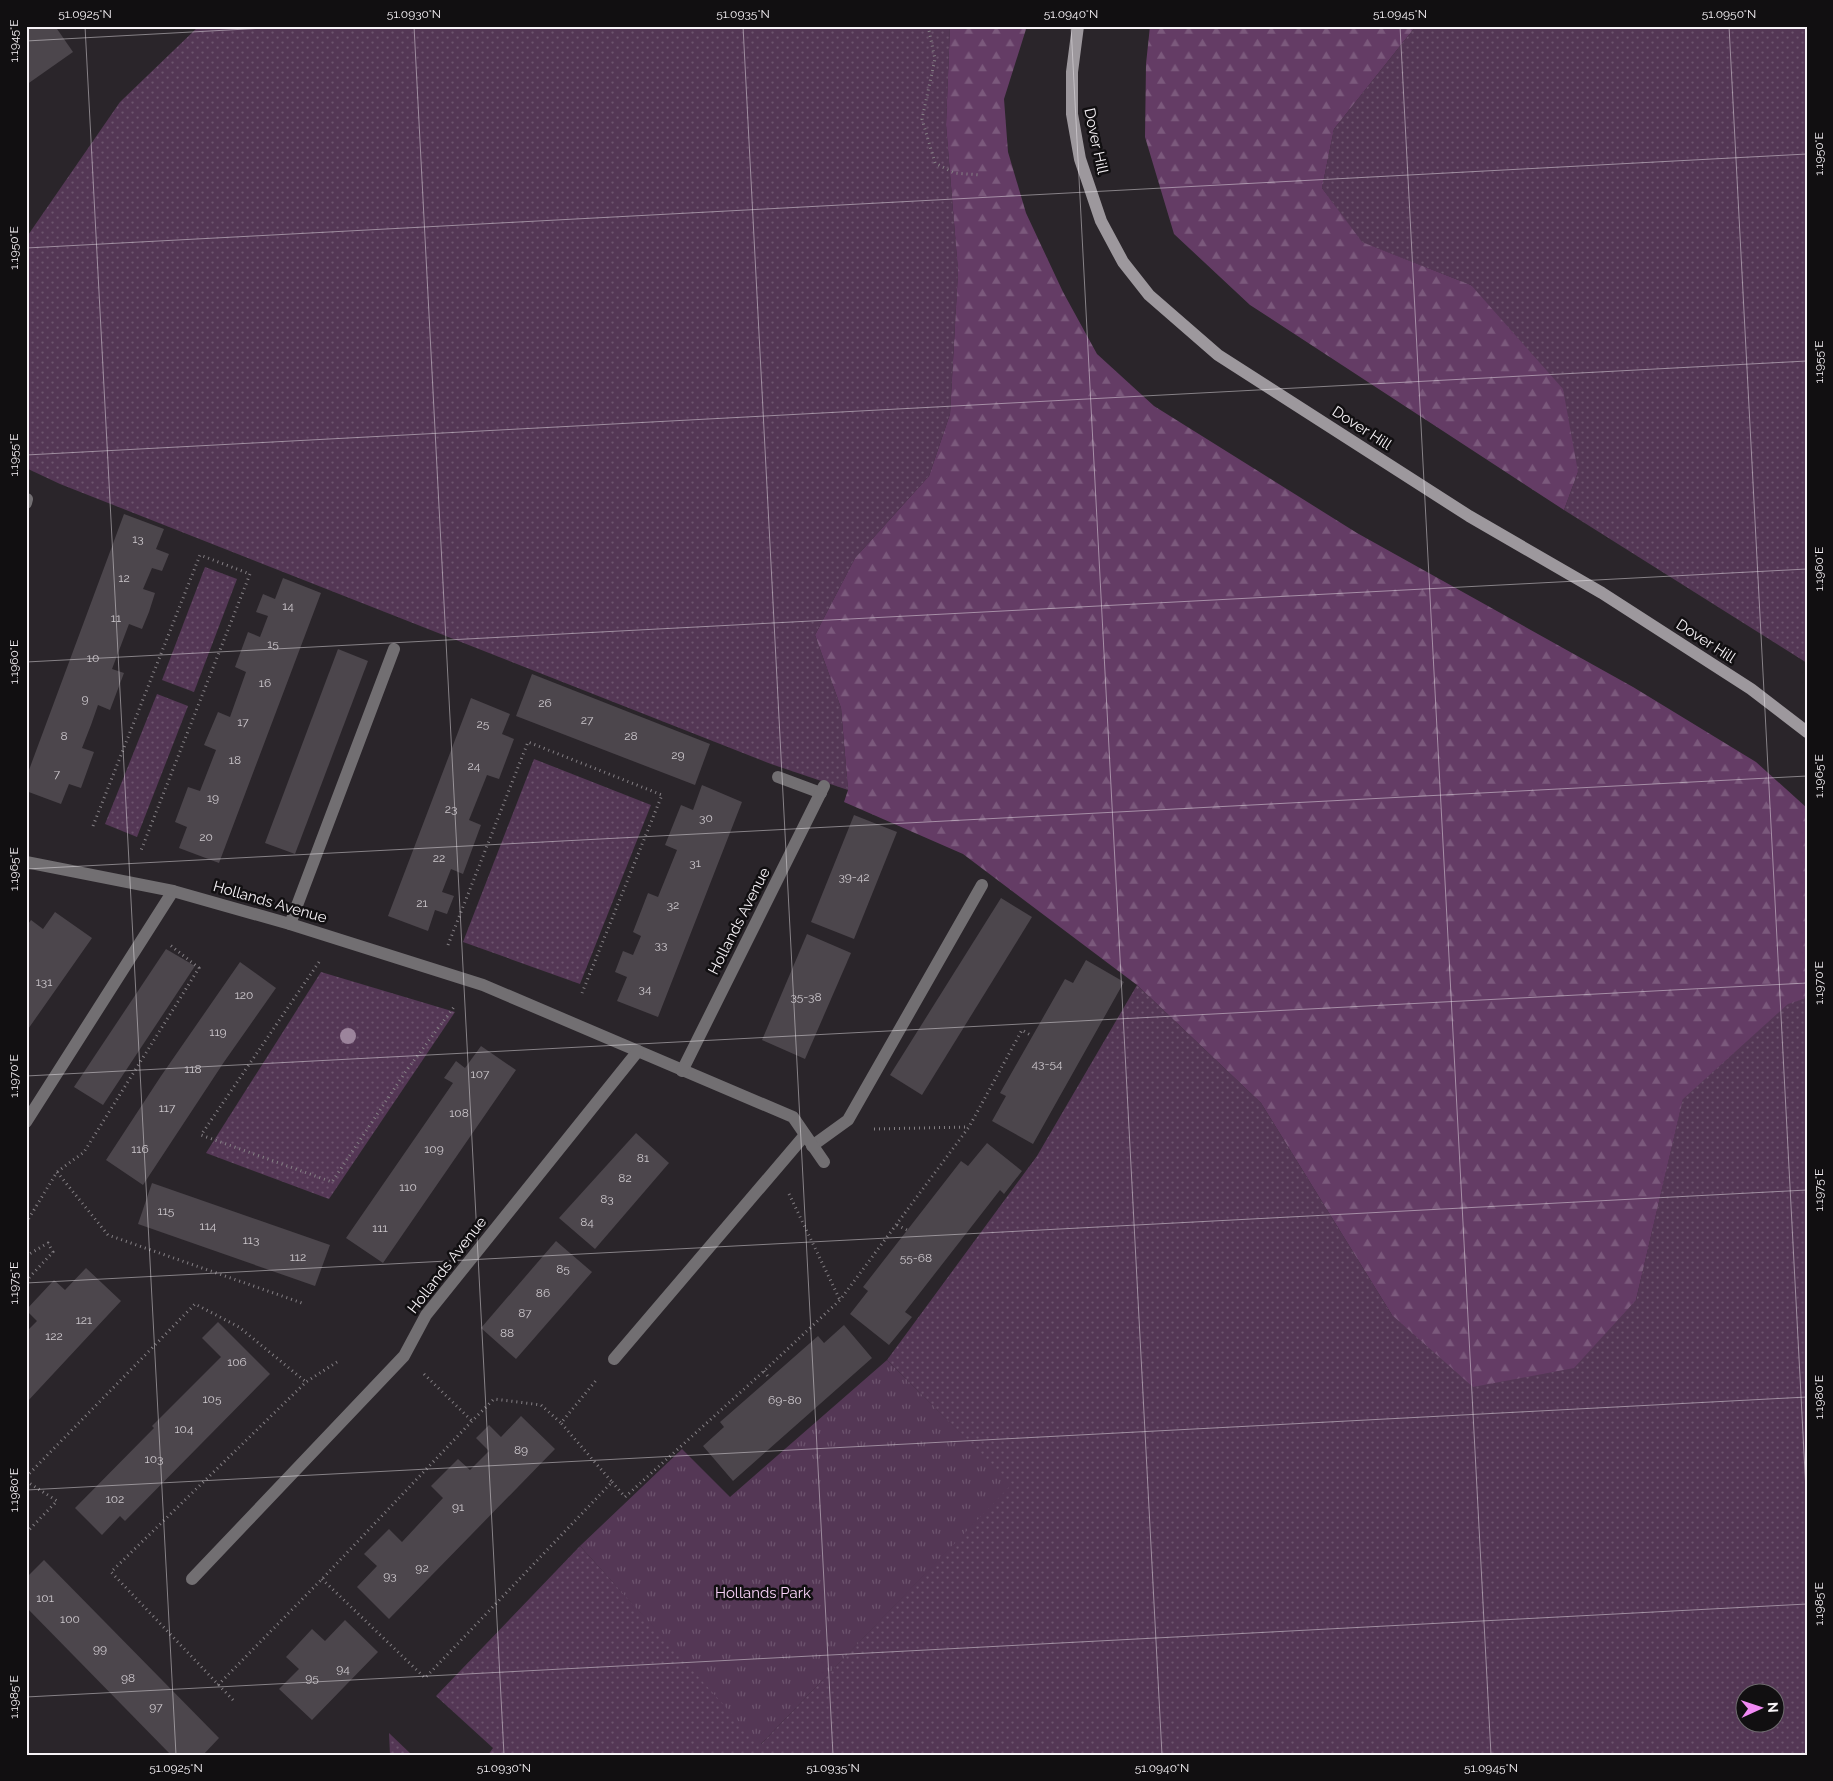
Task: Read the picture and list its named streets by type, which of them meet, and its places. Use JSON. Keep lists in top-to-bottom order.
{
  "streets": {
    "main road": ["Dover Hill"],
    "street": ["Hollands Avenue"]
  },
  "parks": ["Hollands Park"],
  "house_numbers": [
    "13",
    "12",
    "14",
    "11",
    "15",
    "10",
    "16",
    "9",
    "26",
    "27",
    "17",
    "25",
    "8",
    "28",
    "29",
    "18",
    "24",
    "7",
    "19",
    "23",
    "30",
    "20",
    "22",
    "31",
    "39-42",
    "21",
    "32",
    "33",
    "131",
    "34",
    "120",
    "35-38",
    "119",
    "43-54",
    "118",
    "107",
    "117",
    "108",
    "116",
    "109",
    "81",
    "82",
    "110",
    "83",
    "115",
    "84",
    "114",
    "111",
    "113",
    "112",
    "55-68",
    "85",
    "86",
    "87",
    "121",
    "88",
    "122",
    "106",
    "105",
    "69-80",
    "104",
    "89",
    "103",
    "102",
    "91",
    "92",
    "93",
    "101",
    "100",
    "99",
    "94",
    "98",
    "95",
    "97"
  ],
  "north": "right",
  "coordinates": [
    "51.0925°N",
    "51.0930°N",
    "51.0935°N",
    "51.0940°N",
    "51.0945°N",
    "51.0950°N",
    "1.1945°E",
    "1.1950°E",
    "1.1955°E",
    "1.1960°E",
    "1.1965°E",
    "1.1970°E",
    "1.1975°E",
    "1.1980°E",
    "1.1985°E"
  ]
}
